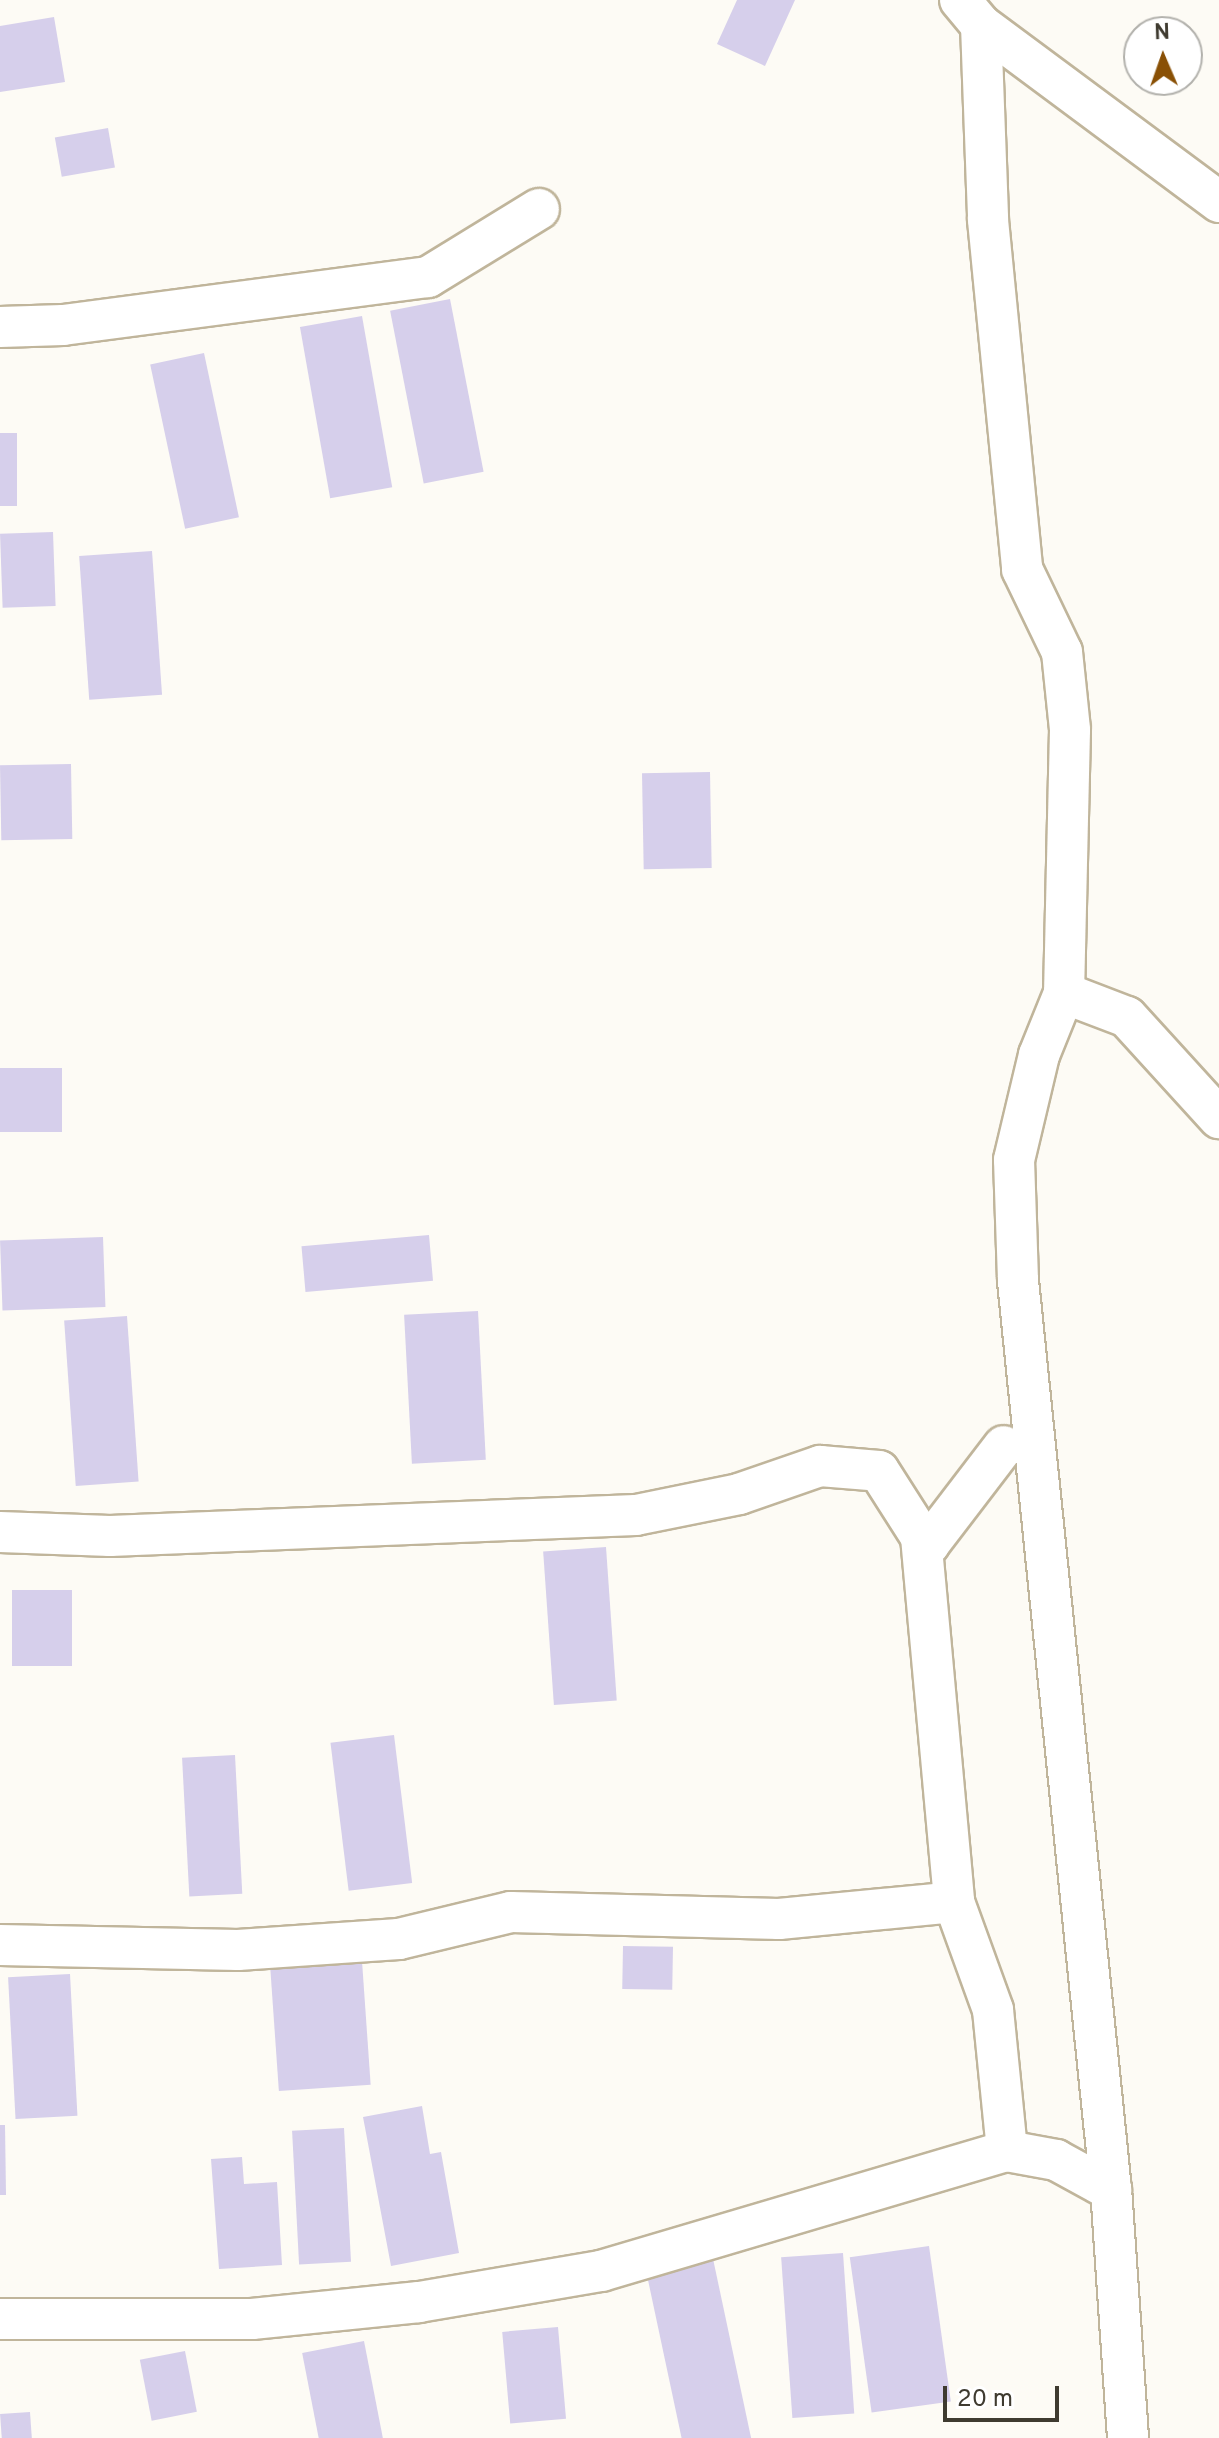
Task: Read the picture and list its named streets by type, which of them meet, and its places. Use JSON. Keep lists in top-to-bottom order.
{
  "scale_bar": "20 m",
  "north": "top"
}
